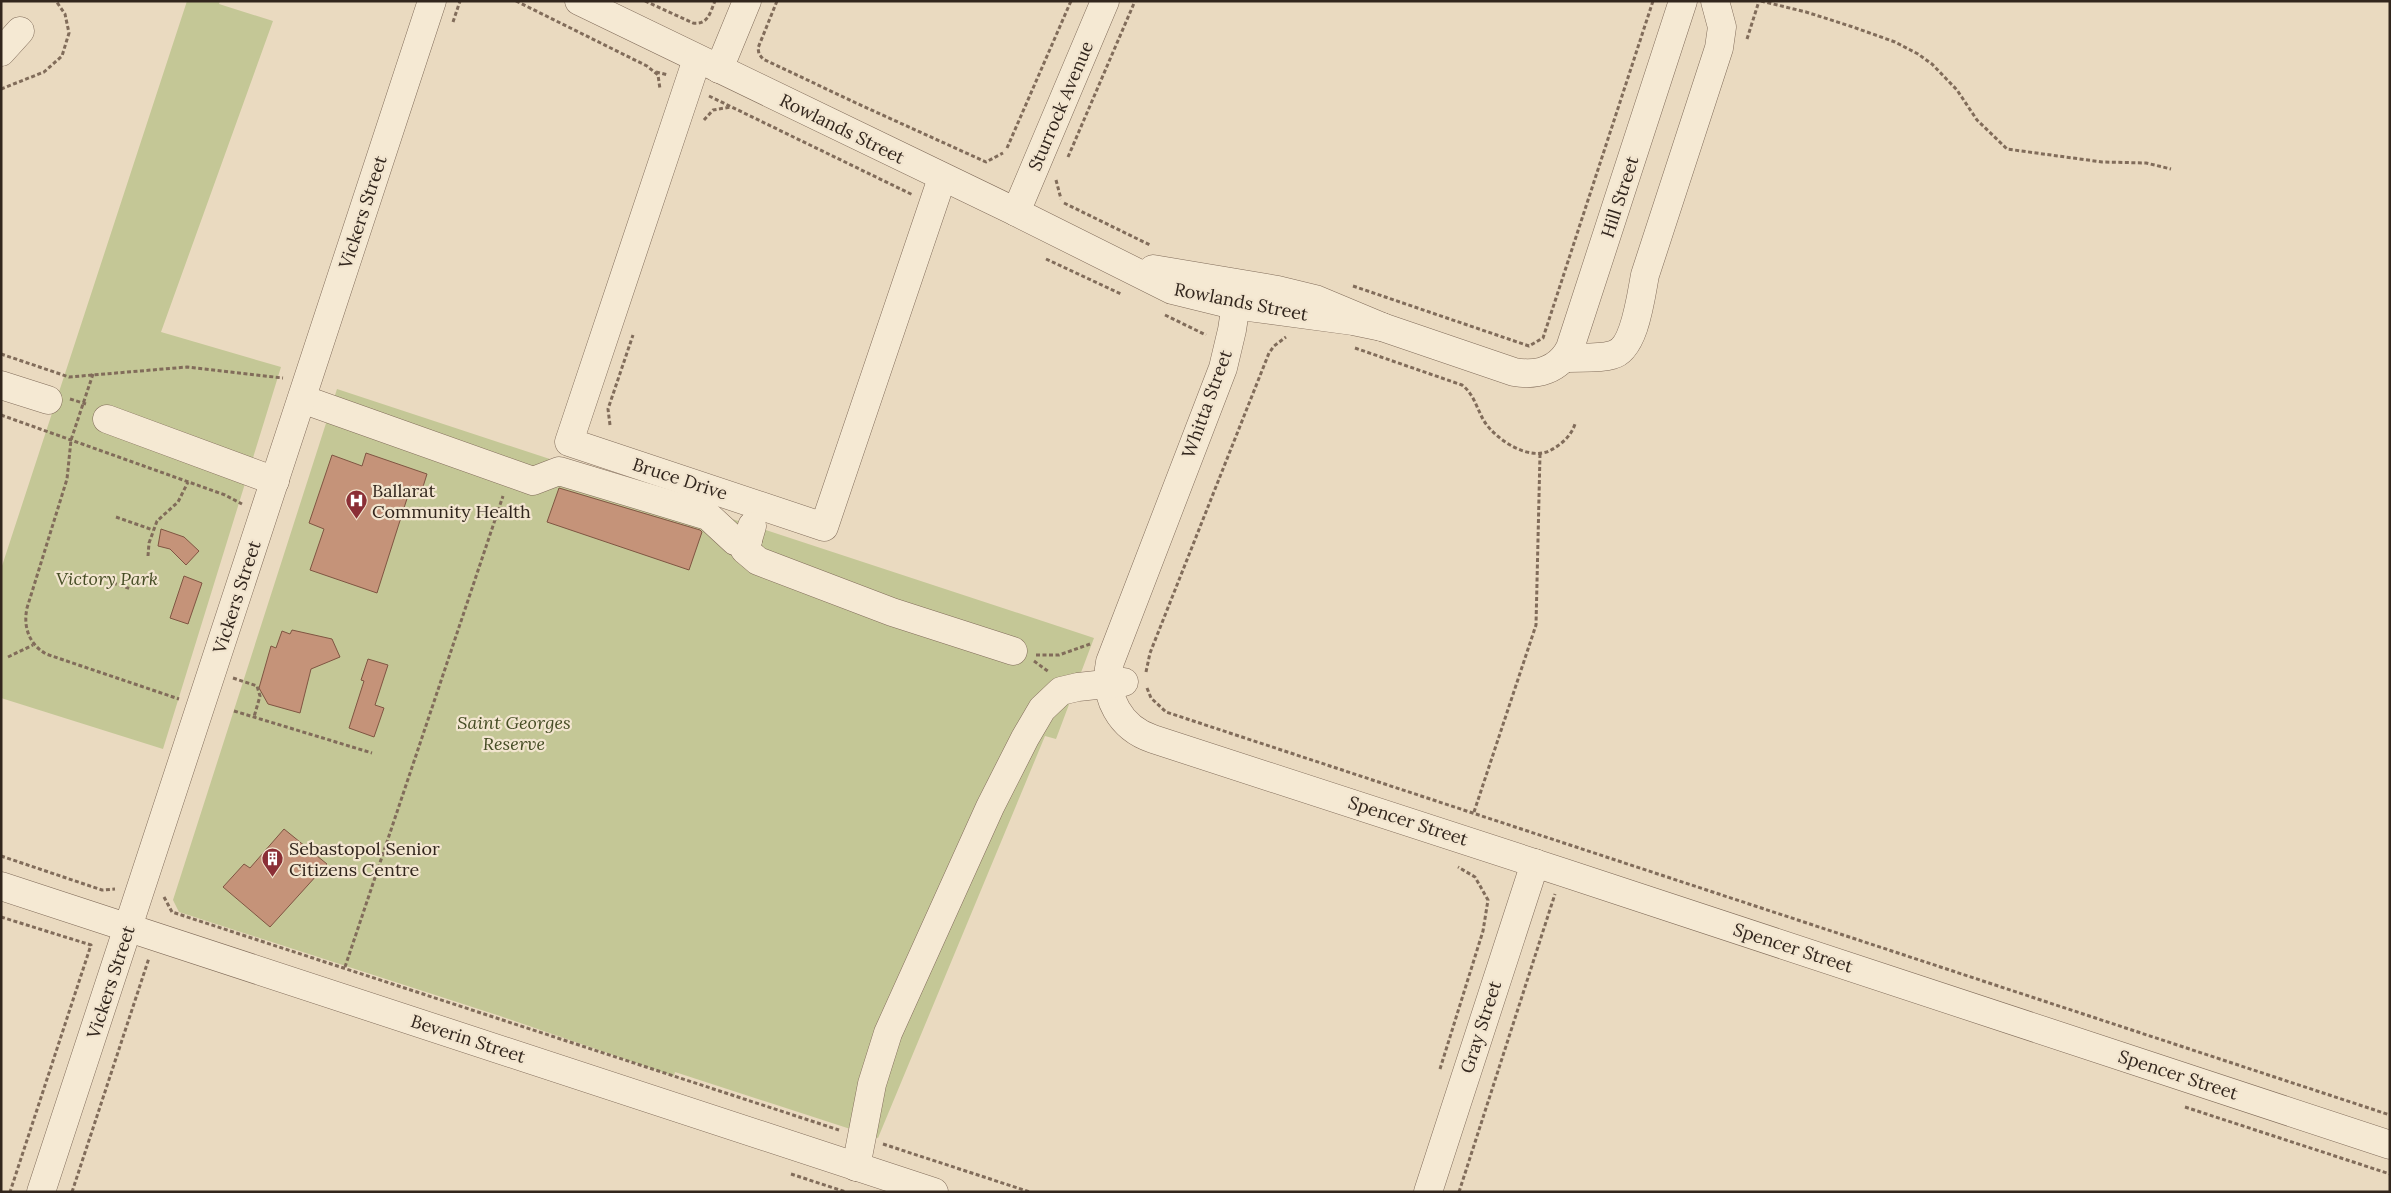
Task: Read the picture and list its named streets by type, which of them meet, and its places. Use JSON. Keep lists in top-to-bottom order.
{
  "streets": {
    "street": [
      "Sturrock Avenue",
      "Rowlands Street",
      "Hill Street",
      "Vickers Street",
      "Whitta Street",
      "Bruce Drive",
      "Spencer Street",
      "Gray Street",
      "Beverin Street"
    ]
  },
  "crossings": [
    ["Sturrock Avenue", "Rowlands Street"],
    ["Rowlands Street", "Hill Street"],
    ["Rowlands Street", "Whitta Street"],
    ["Rowlands Street", "Bruce Drive"],
    ["Vickers Street", "Beverin Street"],
    ["Whitta Street", "Spencer Street"],
    ["Spencer Street", "Gray Street"]
  ],
  "parks": ["Victory Park", "Saint Georges Reserve"],
  "places": {
    "hospital": ["Ballarat Community Health"],
    "building": ["Sebastopol Senior Citizens Centre"]
  }
}
